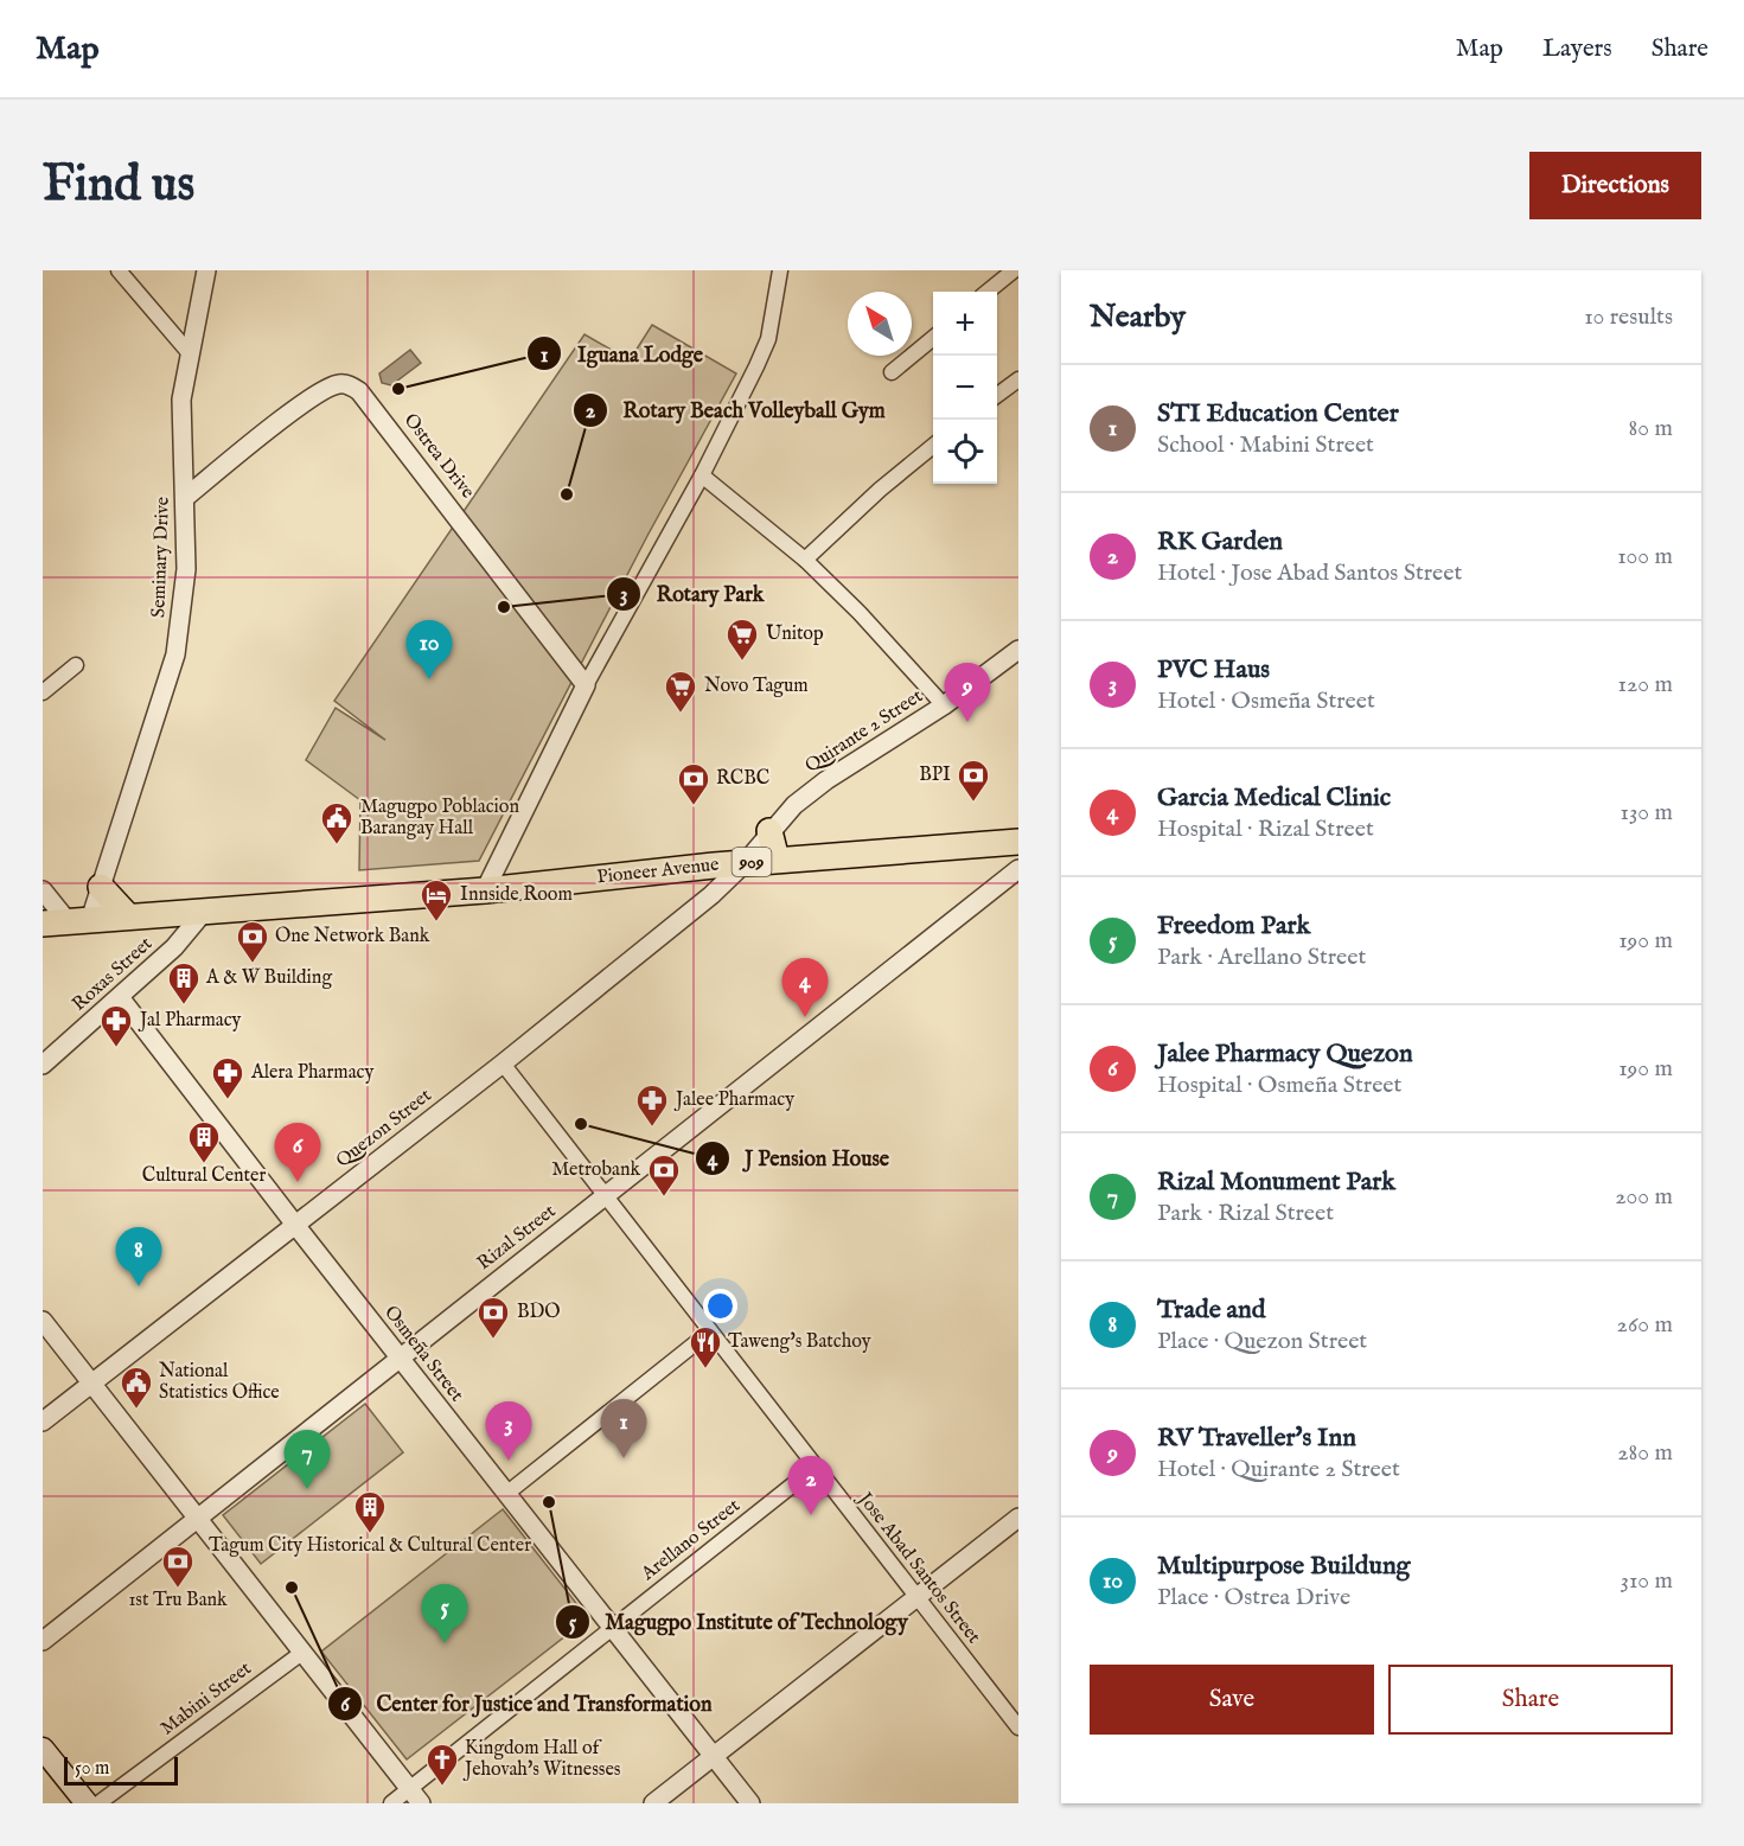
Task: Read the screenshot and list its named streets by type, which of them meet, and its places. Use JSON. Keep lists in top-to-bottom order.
{
  "streets": {
    "highway": ["909", "Pioneer Avenue"],
    "street": [
      "Ostrea Drive",
      "Seminary Drive",
      "Quirante 2 Street",
      "Roxas Street",
      "Quezon Street",
      "Rizal Street",
      "Osmeña Street",
      "Arellano Street",
      "Jose Abad Santos Street",
      "Mabini Street"
    ]
  },
  "crossings": [
    ["Ostrea Drive", "Seminary Drive"],
    ["Seminary Drive", "Pioneer Avenue"],
    ["Quirante 2 Street", "Pioneer Avenue"],
    ["Quirante 2 Street", "Quezon Street"],
    ["Pioneer Avenue", "Roxas Street"],
    ["Pioneer Avenue", "Quezon Street"],
    ["Roxas Street", "Osmeña Street"],
    ["Quezon Street", "Osmeña Street"],
    ["Quezon Street", "Jose Abad Santos Street"],
    ["Rizal Street", "Osmeña Street"],
    ["Rizal Street", "Jose Abad Santos Street"],
    ["Osmeña Street", "Arellano Street"],
    ["Arellano Street", "Jose Abad Santos Street"]
  ],
  "places": {
    "other": [
      "Iguana Lodge",
      "Rotary Beach Volleyball Gym",
      "Rotary Park",
      "J Pension House",
      "Magugpo Institute of Technology",
      "Center for Justice and Transformation"
    ],
    "supermarket": ["Unitop", "Novo Tagum"],
    "bank": [
      "BPI",
      "RCBC",
      "One Network Bank",
      "Metrobank",
      "BDO",
      "1st Tru Bank"
    ],
    "public building": ["Magugpo Poblacion Barangay Hall", "National Statistics Office"],
    "hotel": ["Innside Room"],
    "building": ["A & W Building", "Cultural Center", "Tagum City Historical & Cultural Center"],
    "pharmacy": ["Jal Pharmacy", "Alera Pharmacy", "Jalee Pharmacy"],
    "restaurant": ["Taweng's Batchoy"],
    "church": ["Kingdom Hall of Jehovah's Witnesses"]
  },
  "scale_bar": "50 m",
  "north": "top left",
  "page": {
    "header": "Map",
    "nav": ["Map", "Layers", "Share"],
    "buttons": [
      "Directions",
      ["Save", "Share"]
    ],
    "title": "Find us",
    "heading": ["Nearby", "10 results"],
    "map_buttons": ["+", "−"],
    "list": [
      {
        "mark": "1",
        "name": "STI Education Center",
        "note": "School · Mabini Street",
        "value": "80 m"
      },
      {
        "mark": "2",
        "name": "RK Garden",
        "note": "Hotel · Jose Abad Santos Street",
        "value": "100 m"
      },
      {
        "mark": "3",
        "name": "PVC Haus",
        "note": "Hotel · Osmeña Street",
        "value": "120 m"
      },
      {
        "mark": "4",
        "name": "Garcia Medical Clinic",
        "note": "Hospital · Rizal Street",
        "value": "130 m"
      },
      {
        "mark": "5",
        "name": "Freedom Park",
        "note": "Park · Arellano Street",
        "value": "190 m"
      },
      {
        "mark": "6",
        "name": "Jalee Pharmacy Quezon",
        "note": "Hospital · Osmeña Street",
        "value": "190 m"
      },
      {
        "mark": "7",
        "name": "Rizal Monument Park",
        "note": "Park · Rizal Street",
        "value": "200 m"
      },
      {
        "mark": "8",
        "name": "Trade and",
        "note": "Place · Quezon Street",
        "value": "260 m"
      },
      {
        "mark": "9",
        "name": "RV Traveller's Inn",
        "note": "Hotel · Quirante 2 Street",
        "value": "280 m"
      },
      {
        "mark": "10",
        "name": "Multipurpose Buildung",
        "note": "Place · Ostrea Drive",
        "value": "310 m"
      }
    ],
    "pins": [
      "10",
      "9",
      "4",
      "6",
      "8",
      "1",
      "3",
      "7",
      "2",
      "5"
    ],
    "scale": "50 m"
  }
}
